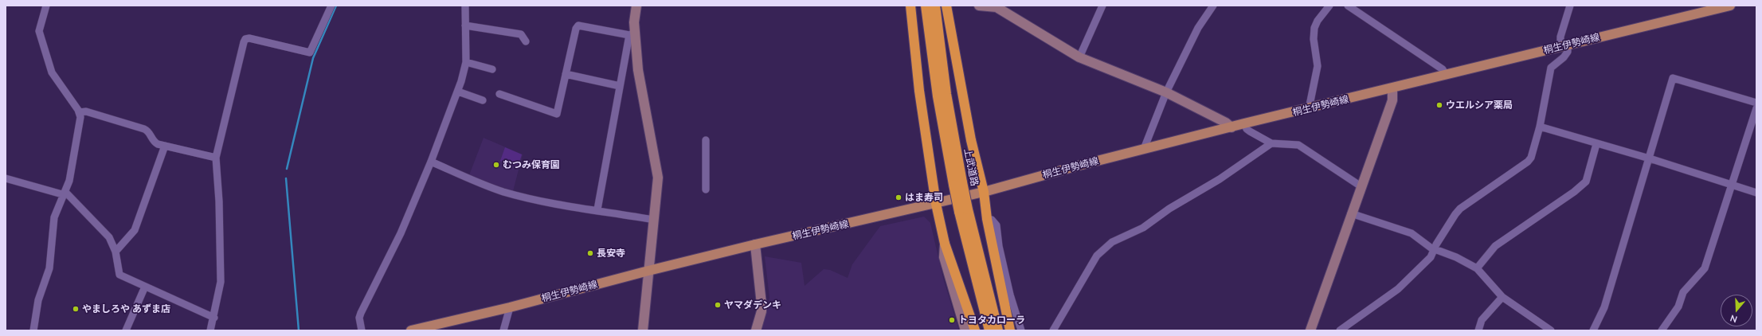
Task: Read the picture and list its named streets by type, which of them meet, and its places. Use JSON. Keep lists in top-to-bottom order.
{
  "streets": {
    "highway": ["上武道路"],
    "main road": ["桐生伊勢崎線"]
  },
  "places": [
    "ウエルシア薬局",
    "むつみ保育園",
    "はま寿司",
    "長安寺",
    "ヤマダデンキ",
    "やましろや あずま店",
    "トヨタカローラ"
  ],
  "north": "bottom"
}
